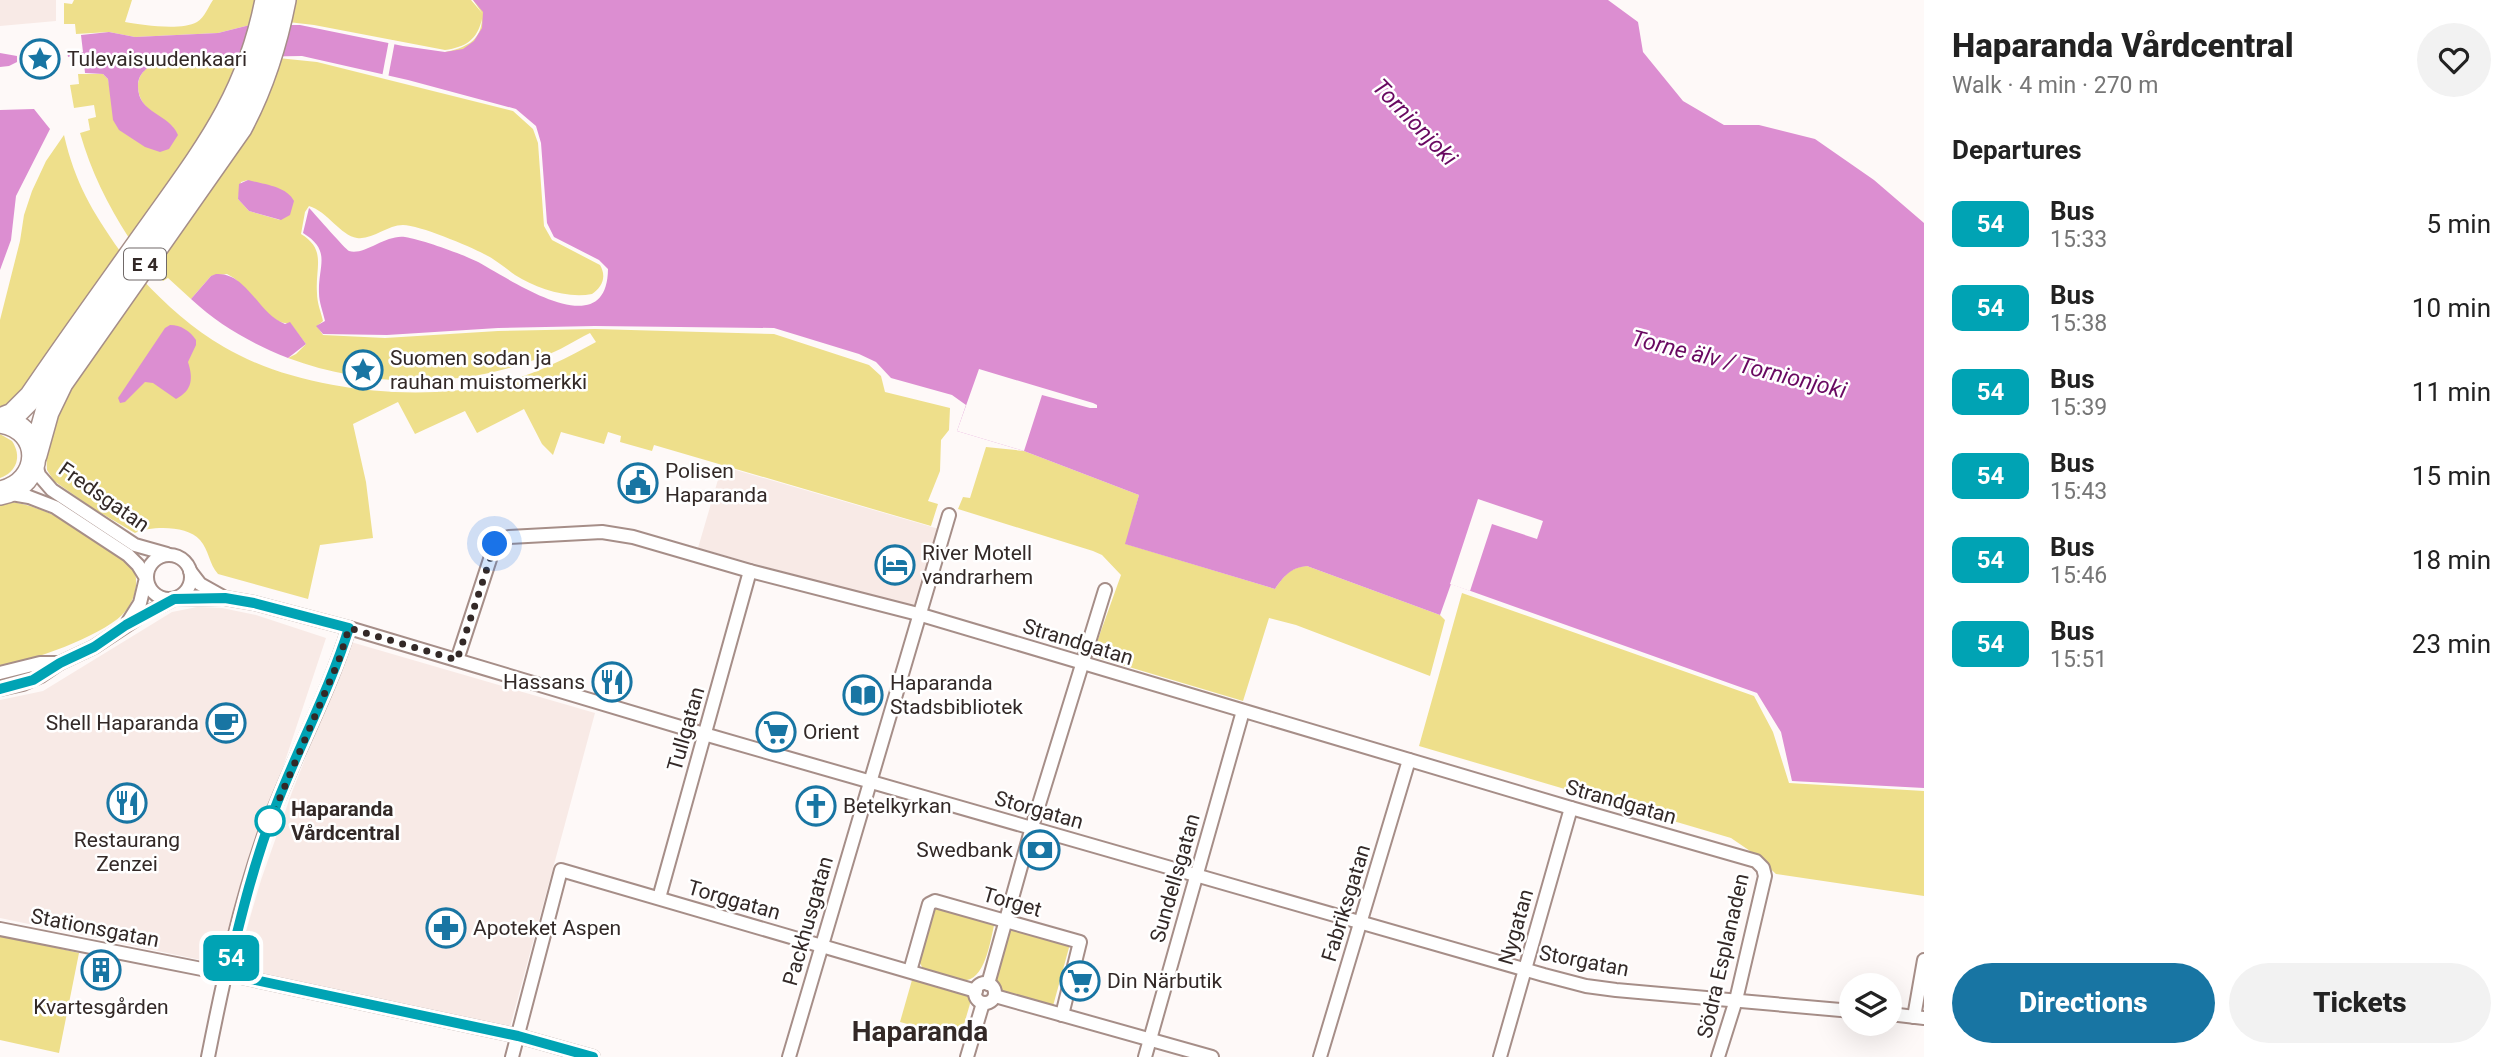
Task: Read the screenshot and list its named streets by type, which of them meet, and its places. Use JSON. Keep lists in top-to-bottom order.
{
  "streets": {
    "highway": ["E 4"],
    "street": [
      "Fredsgatan",
      "Strandgatan",
      "Tullgatan",
      "Storgatan",
      "Sundellsgatan",
      "Torggatan",
      "Torget",
      "Fabriksgatan",
      "Packhusgatan",
      "Nygatan",
      "Stationsgatan",
      "Södra Esplanaden"
    ]
  },
  "crossings": [
    ["E 4", "Fredsgatan"],
    ["Fredsgatan", "Storgatan"],
    ["Strandgatan", "Tullgatan"],
    ["Strandgatan", "Storgatan"],
    ["Strandgatan", "Sundellsgatan"],
    ["Strandgatan", "Fabriksgatan"],
    ["Strandgatan", "Packhusgatan"],
    ["Strandgatan", "Nygatan"],
    ["Strandgatan", "Södra Esplanaden"],
    ["Tullgatan", "Storgatan"],
    ["Tullgatan", "Torggatan"],
    ["Storgatan", "Sundellsgatan"],
    ["Storgatan", "Fabriksgatan"],
    ["Storgatan", "Packhusgatan"],
    ["Storgatan", "Nygatan"],
    ["Storgatan", "Södra Esplanaden"],
    ["Torggatan", "Torget"],
    ["Torggatan", "Packhusgatan"],
    ["Torggatan", "Stationsgatan"]
  ],
  "districts": ["Haparanda"],
  "water": ["Tornionjoki", "Torne älv / Tornionjoki"],
  "places": {
    "place": ["Tulevaisuudenkaari", "Suomen sodan ja rauhan muistomerkki"],
    "public building": ["Polisen Haparanda"],
    "hotel": ["River Motell vandrarhem"],
    "restaurant": ["Hassans", "Restaurang Zenzei"],
    "library": ["Haparanda Stadsbibliotek"],
    "cafe": ["Shell Haparanda"],
    "supermarket": ["Orient", "Din Närbutik"],
    "church": ["Betelkyrkan"],
    "other": ["Haparanda Vårdcentral"],
    "bank": ["Swedbank"],
    "pharmacy": ["Apoteket Aspen"],
    "building": ["Kvartesgården"]
  },
  "lines": ["bus line 54"],
  "page": {
    "on_map": "54",
    "heading": [
      ["Haparanda Vårdcentral", "Walk · 4 min · 270 m"],
      "Departures"
    ],
    "list": [
      {
        "mark": "54",
        "name": "Bus",
        "note": "15:33",
        "value": "5 min"
      },
      {
        "mark": "54",
        "name": "Bus",
        "note": "15:38",
        "value": "10 min"
      },
      {
        "mark": "54",
        "name": "Bus",
        "note": "15:39",
        "value": "11 min"
      },
      {
        "mark": "54",
        "name": "Bus",
        "note": "15:43",
        "value": "15 min"
      },
      {
        "mark": "54",
        "name": "Bus",
        "note": "15:46",
        "value": "18 min"
      },
      {
        "mark": "54",
        "name": "Bus",
        "note": "15:51",
        "value": "23 min"
      }
    ],
    "buttons": ["Directions", "Tickets"]
  }
}
